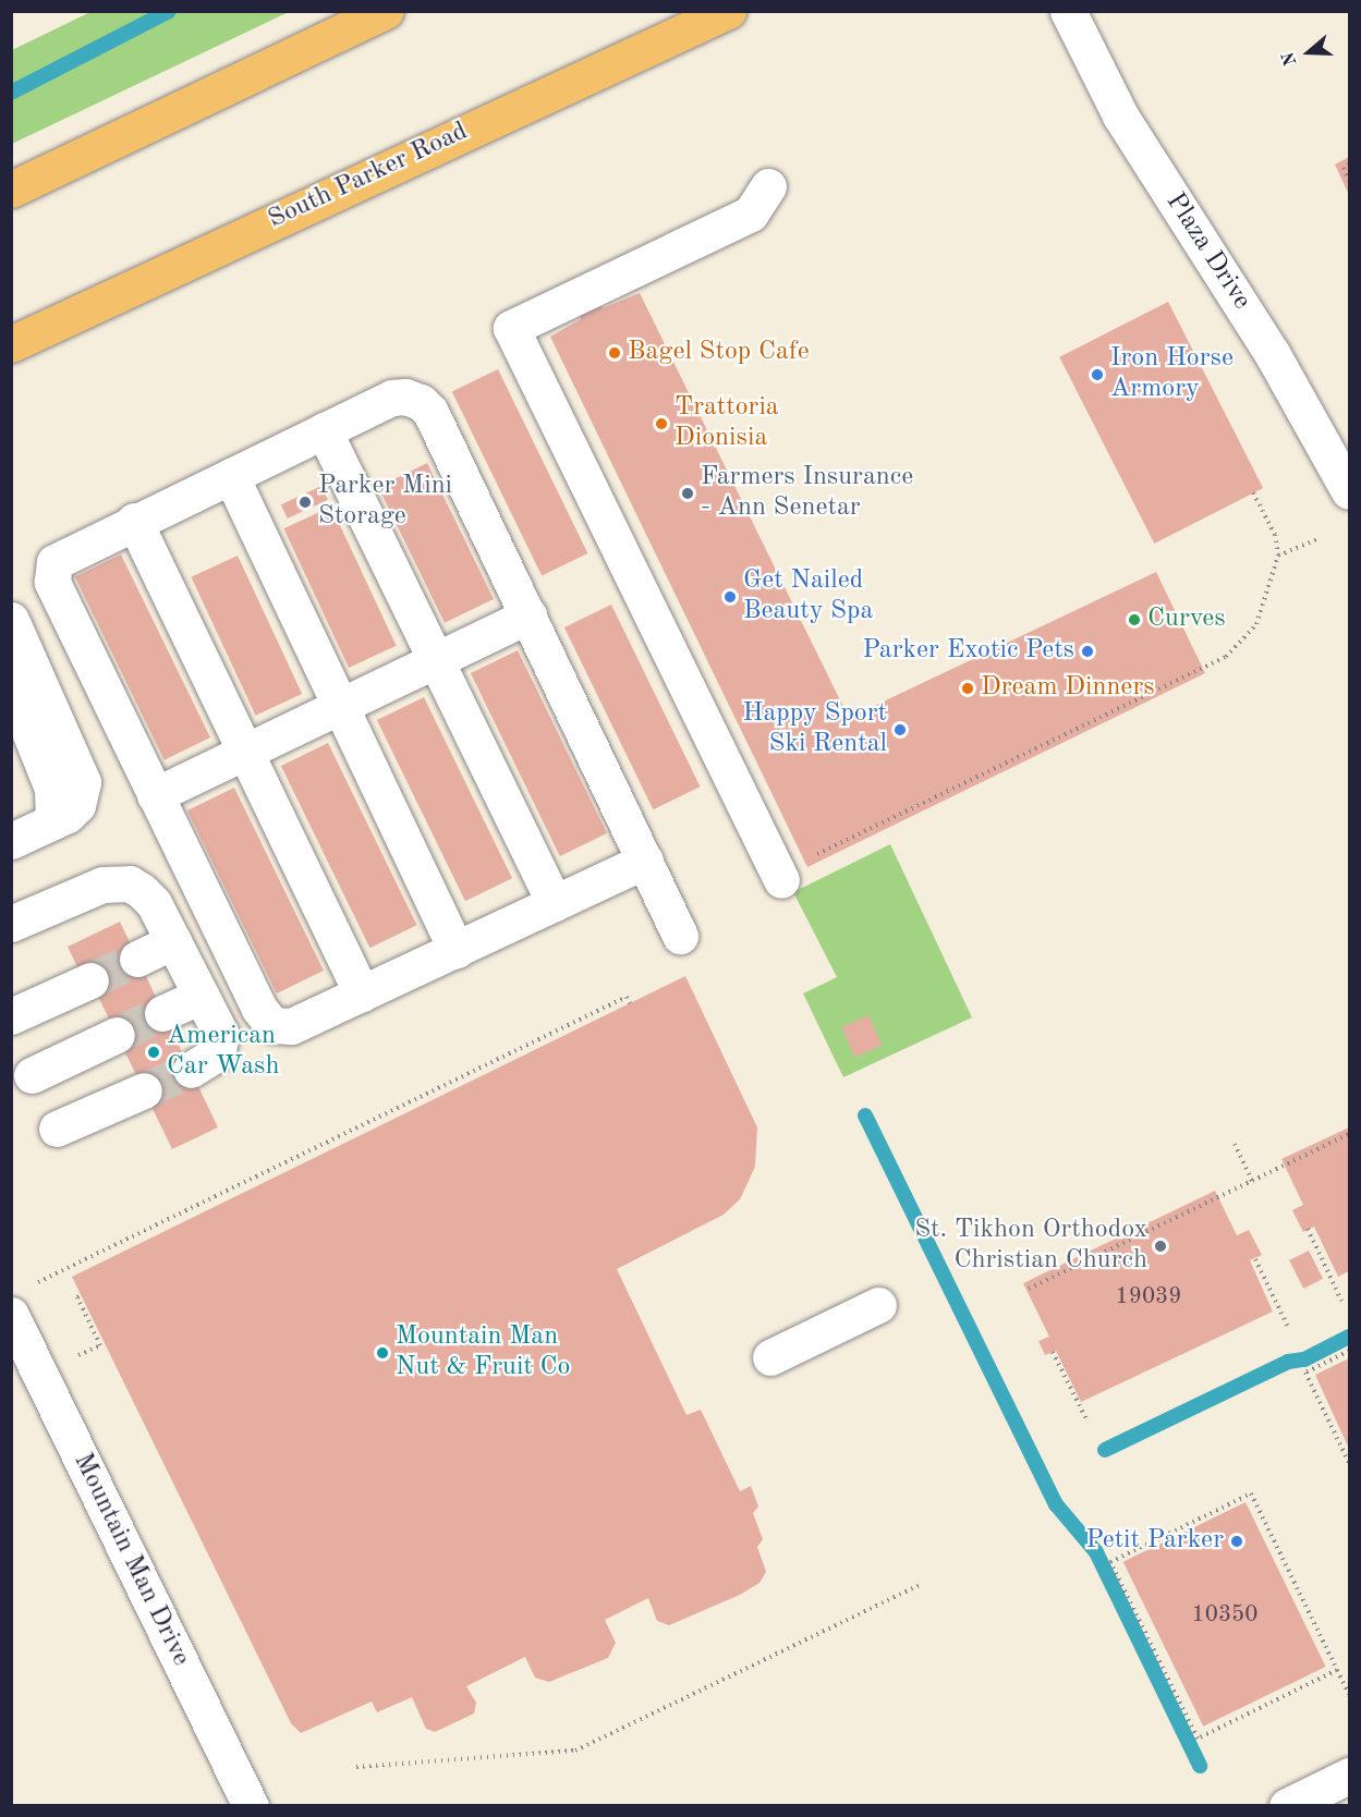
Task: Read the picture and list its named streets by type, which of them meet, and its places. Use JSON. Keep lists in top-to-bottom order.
{
  "streets": {
    "highway": ["South Parker Road"],
    "street": ["Plaza Drive", "Mountain Man Drive"]
  },
  "places": [
    "Bagel Stop Cafe",
    "Iron Horse Armory",
    "Trattoria Dionisia",
    "Farmers Insurance - Ann Senetar",
    "Parker Mini Storage",
    "Get Nailed Beauty Spa",
    "Curves",
    "Parker Exotic Pets",
    "Dream Dinners",
    "Happy Sport Ski Rental",
    "American Car Wash",
    "St. Tikhon Orthodox Christian Church",
    "Mountain Man Nut & Fruit Co",
    "Petit Parker"
  ],
  "house_numbers": ["19039", "10350"],
  "north": "left"
}
